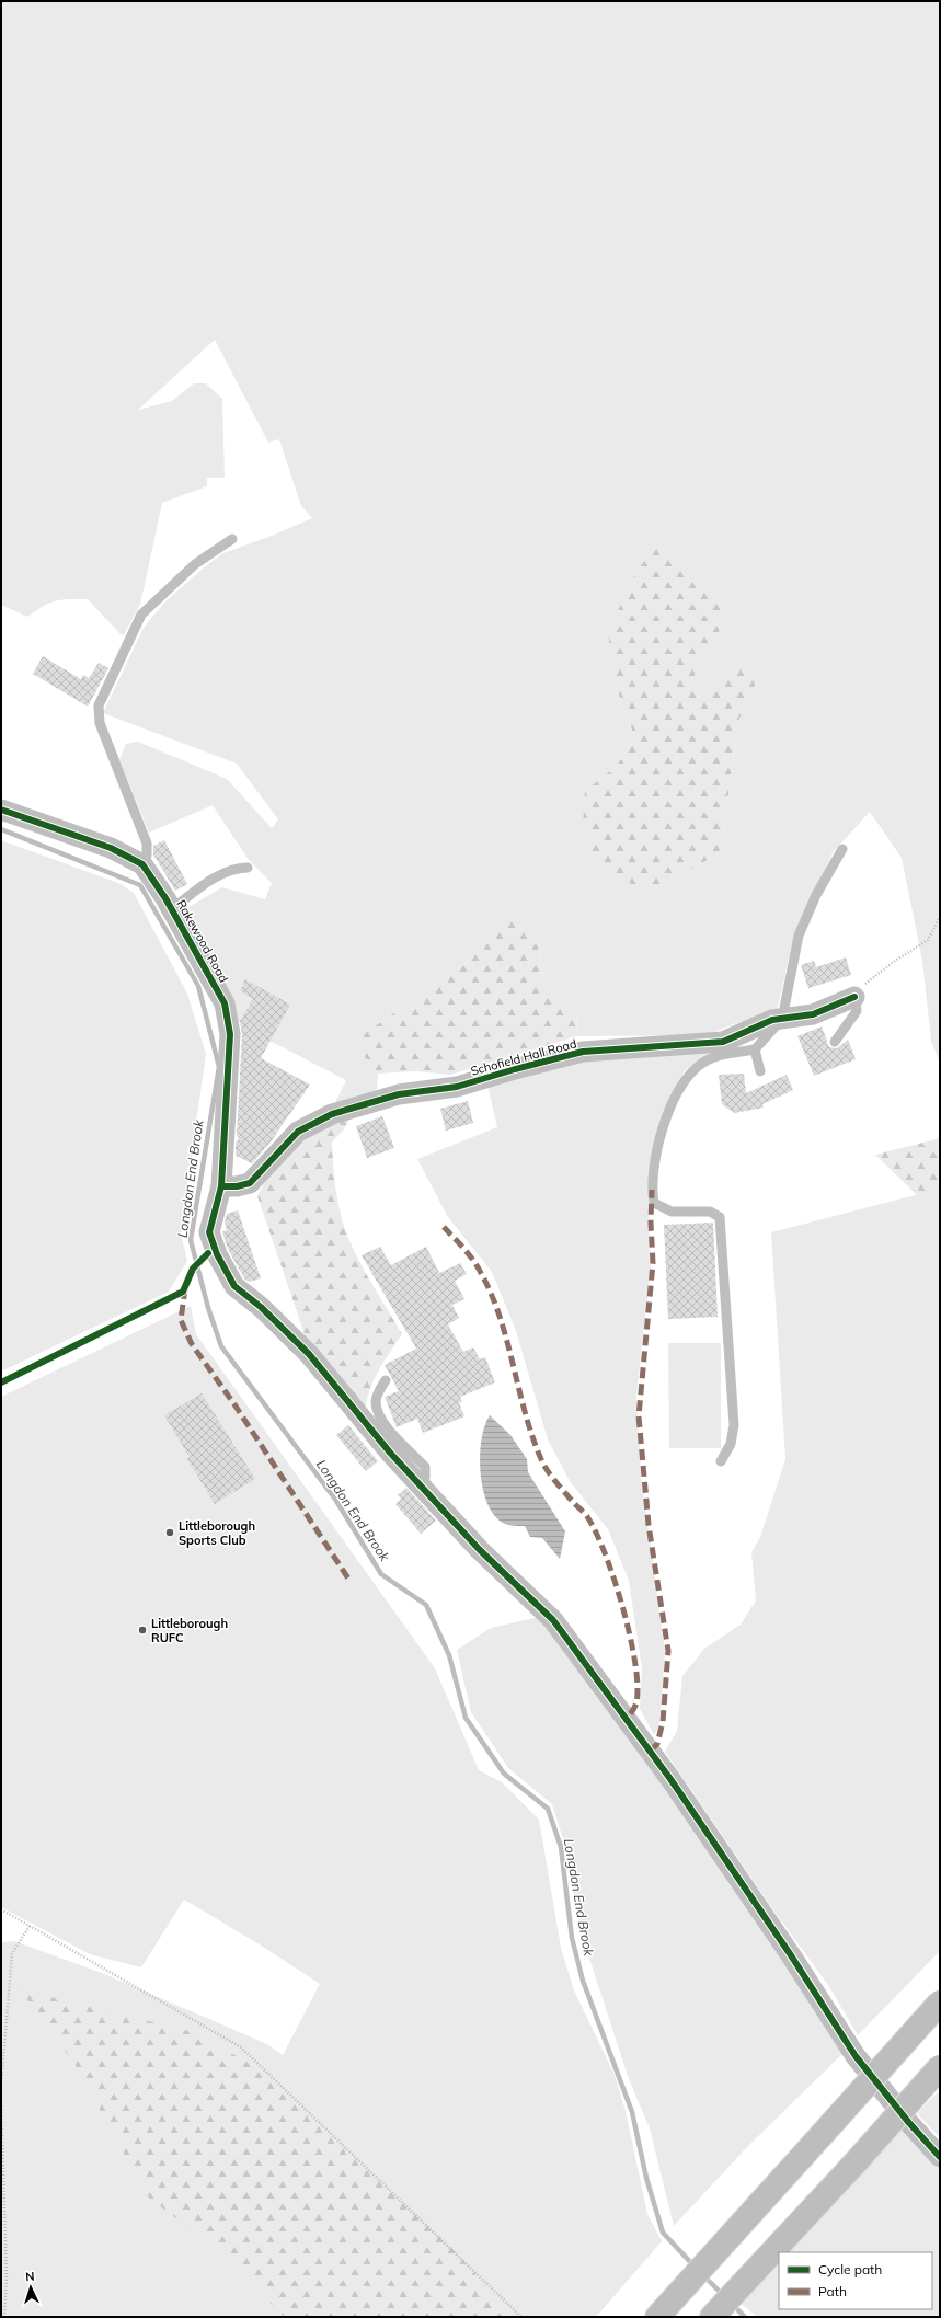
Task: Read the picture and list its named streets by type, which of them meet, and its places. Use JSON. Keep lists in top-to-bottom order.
{
  "streets": {
    "street": ["Rakewood Road", "Schofield Hall Road"]
  },
  "crossings": [
    ["Rakewood Road", "Schofield Hall Road"]
  ],
  "water": ["Longdon End Brook"],
  "places": ["Littleborough Sports Club", "Littleborough RUFC"],
  "legend": ["Cycle path", "Path"],
  "north": "top"
}
